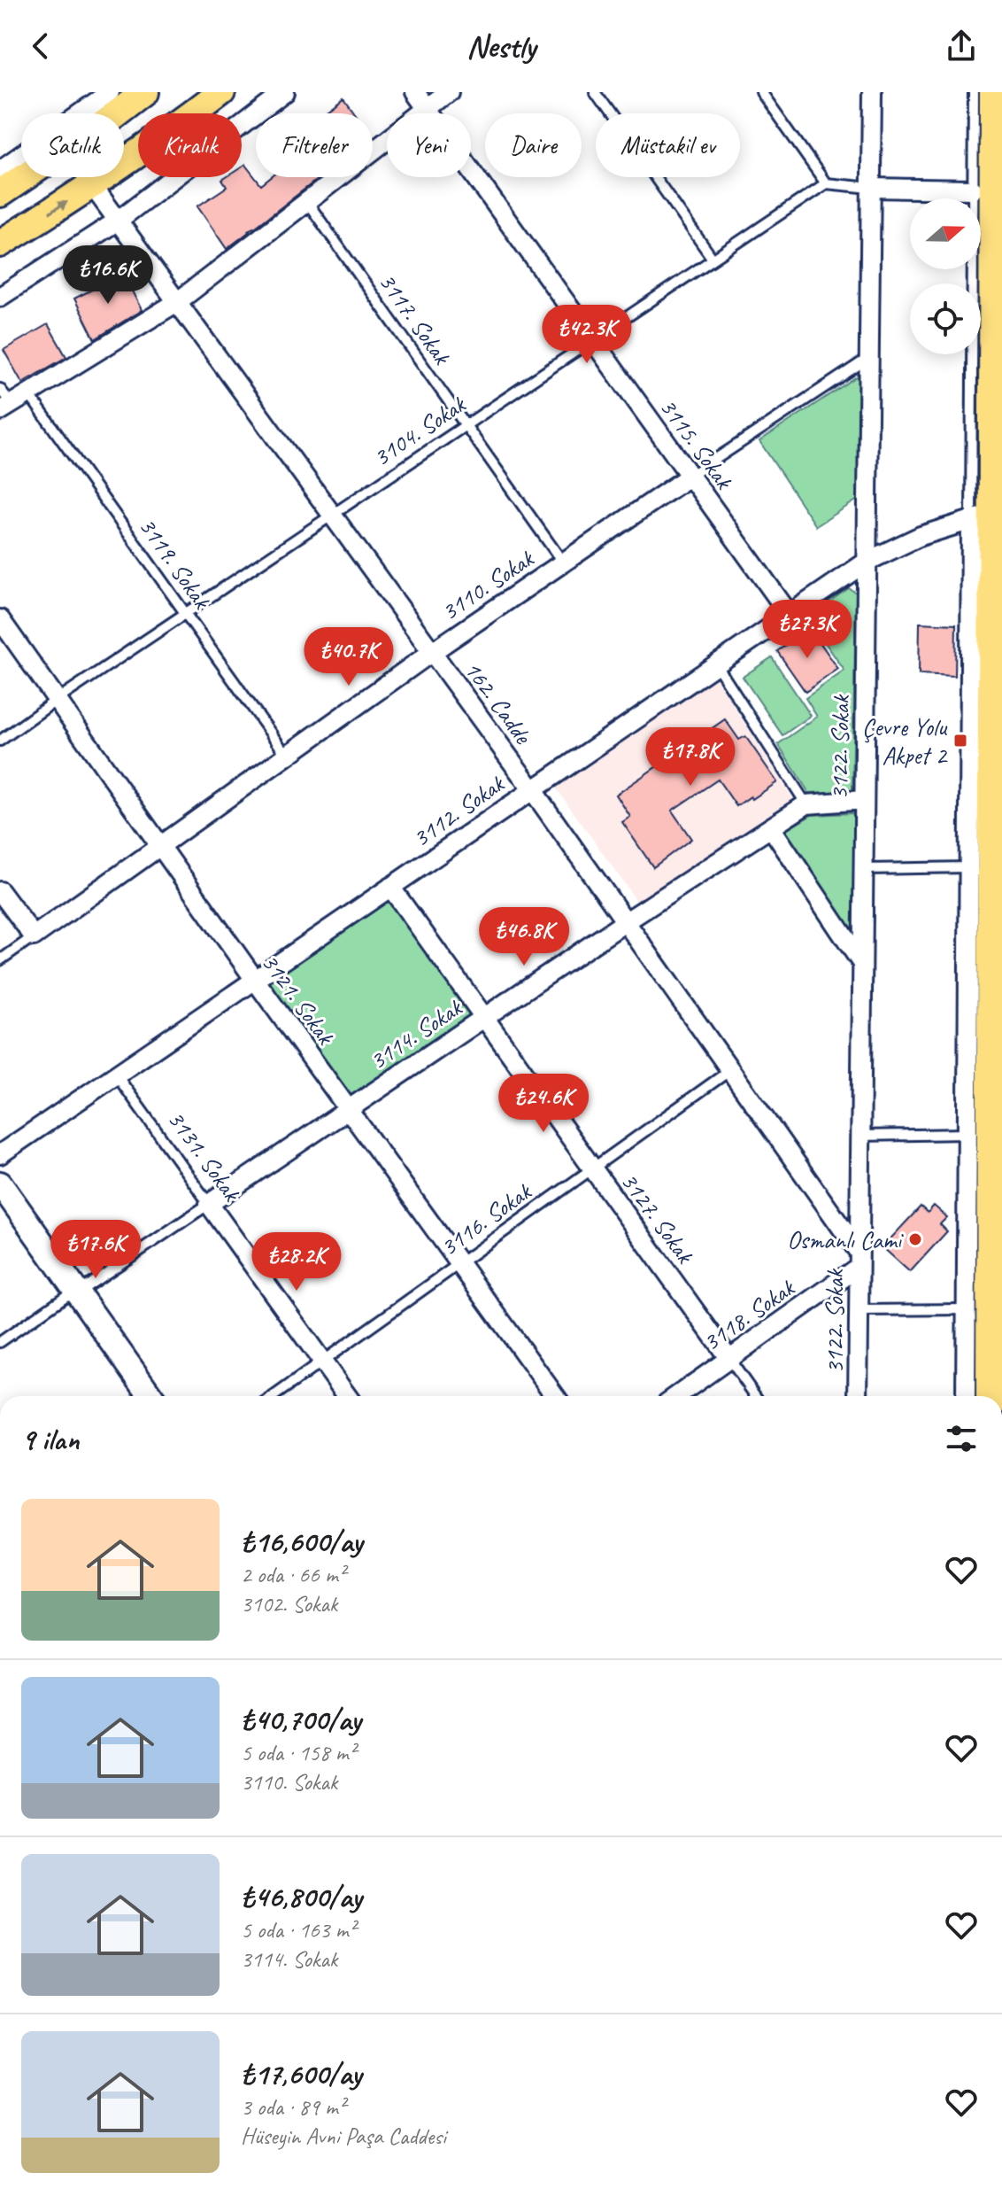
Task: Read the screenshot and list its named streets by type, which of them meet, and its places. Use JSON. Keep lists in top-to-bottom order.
{
  "streets": {
    "street": [
      "3115. Sokak",
      "3110. Sokak",
      "162. Cadde",
      "3122. Sokak",
      "3112. Sokak",
      "3121. Sokak",
      "3114. Sokak",
      "3131. Sokak",
      "3127. Sokak",
      "3118. Sokak"
    ],
    "lane": [
      "3117. Sokak",
      "3104. Sokak",
      "3119. Sokak",
      "3116. Sokak"
    ]
  },
  "crossings": [
    ["3117. Sokak", "3104. Sokak"],
    ["3117. Sokak", "3110. Sokak"],
    ["3104. Sokak", "3115. Sokak"],
    ["3104. Sokak", "3119. Sokak"],
    ["3104. Sokak", "162. Cadde"],
    ["3104. Sokak", "3121. Sokak"],
    ["3115. Sokak", "3110. Sokak"],
    ["3115. Sokak", "3112. Sokak"],
    ["3119. Sokak", "3110. Sokak"],
    ["3110. Sokak", "162. Cadde"],
    ["3110. Sokak", "3122. Sokak"],
    ["3110. Sokak", "3121. Sokak"],
    ["162. Cadde", "3122. Sokak"],
    ["162. Cadde", "3112. Sokak"],
    ["162. Cadde", "3114. Sokak"],
    ["162. Cadde", "3116. Sokak"],
    ["162. Cadde", "3118. Sokak"],
    ["3122. Sokak", "3112. Sokak"],
    ["3122. Sokak", "3114. Sokak"],
    ["3122. Sokak", "3118. Sokak"],
    ["3112. Sokak", "3121. Sokak"],
    ["3112. Sokak", "3131. Sokak"],
    ["3112. Sokak", "3127. Sokak"],
    ["3121. Sokak", "3114. Sokak"],
    ["3121. Sokak", "3116. Sokak"],
    ["3114. Sokak", "3131. Sokak"],
    ["3114. Sokak", "3127. Sokak"],
    ["3131. Sokak", "3116. Sokak"],
    ["3127. Sokak", "3116. Sokak"],
    ["3127. Sokak", "3118. Sokak"]
  ],
  "places": {
    "transit": ["Çevre Yolu Akpet 2"],
    "other": ["Osmanlı Cami"]
  },
  "north": "right",
  "page": {
    "header": "Nestly",
    "chip": [
      "Satılık",
      "Kiralık",
      "Filtreler",
      "Yeni",
      "Daire",
      "Müstakil ev"
    ],
    "price": [
      "₺16.6K",
      "₺42.3K",
      "₺27.3K",
      "₺40.7K",
      "₺17.8K",
      "₺46.8K",
      "₺24.6K",
      "₺17.6K",
      "₺28.2K"
    ],
    "heading": "9 ilan",
    "list": [
      {
        "name": "₺16,600/ay",
        "note": "2 oda · 66 m² · 3102. Sokak"
      },
      {
        "name": "₺40,700/ay",
        "note": "5 oda · 158 m² · 3110. Sokak"
      },
      {
        "name": "₺46,800/ay",
        "note": "5 oda · 163 m² · 3114. Sokak"
      },
      {
        "name": "₺17,600/ay",
        "note": "3 oda · 89 m² · Hüseyin Avni Paşa Caddesi"
      }
    ]
  }
}
